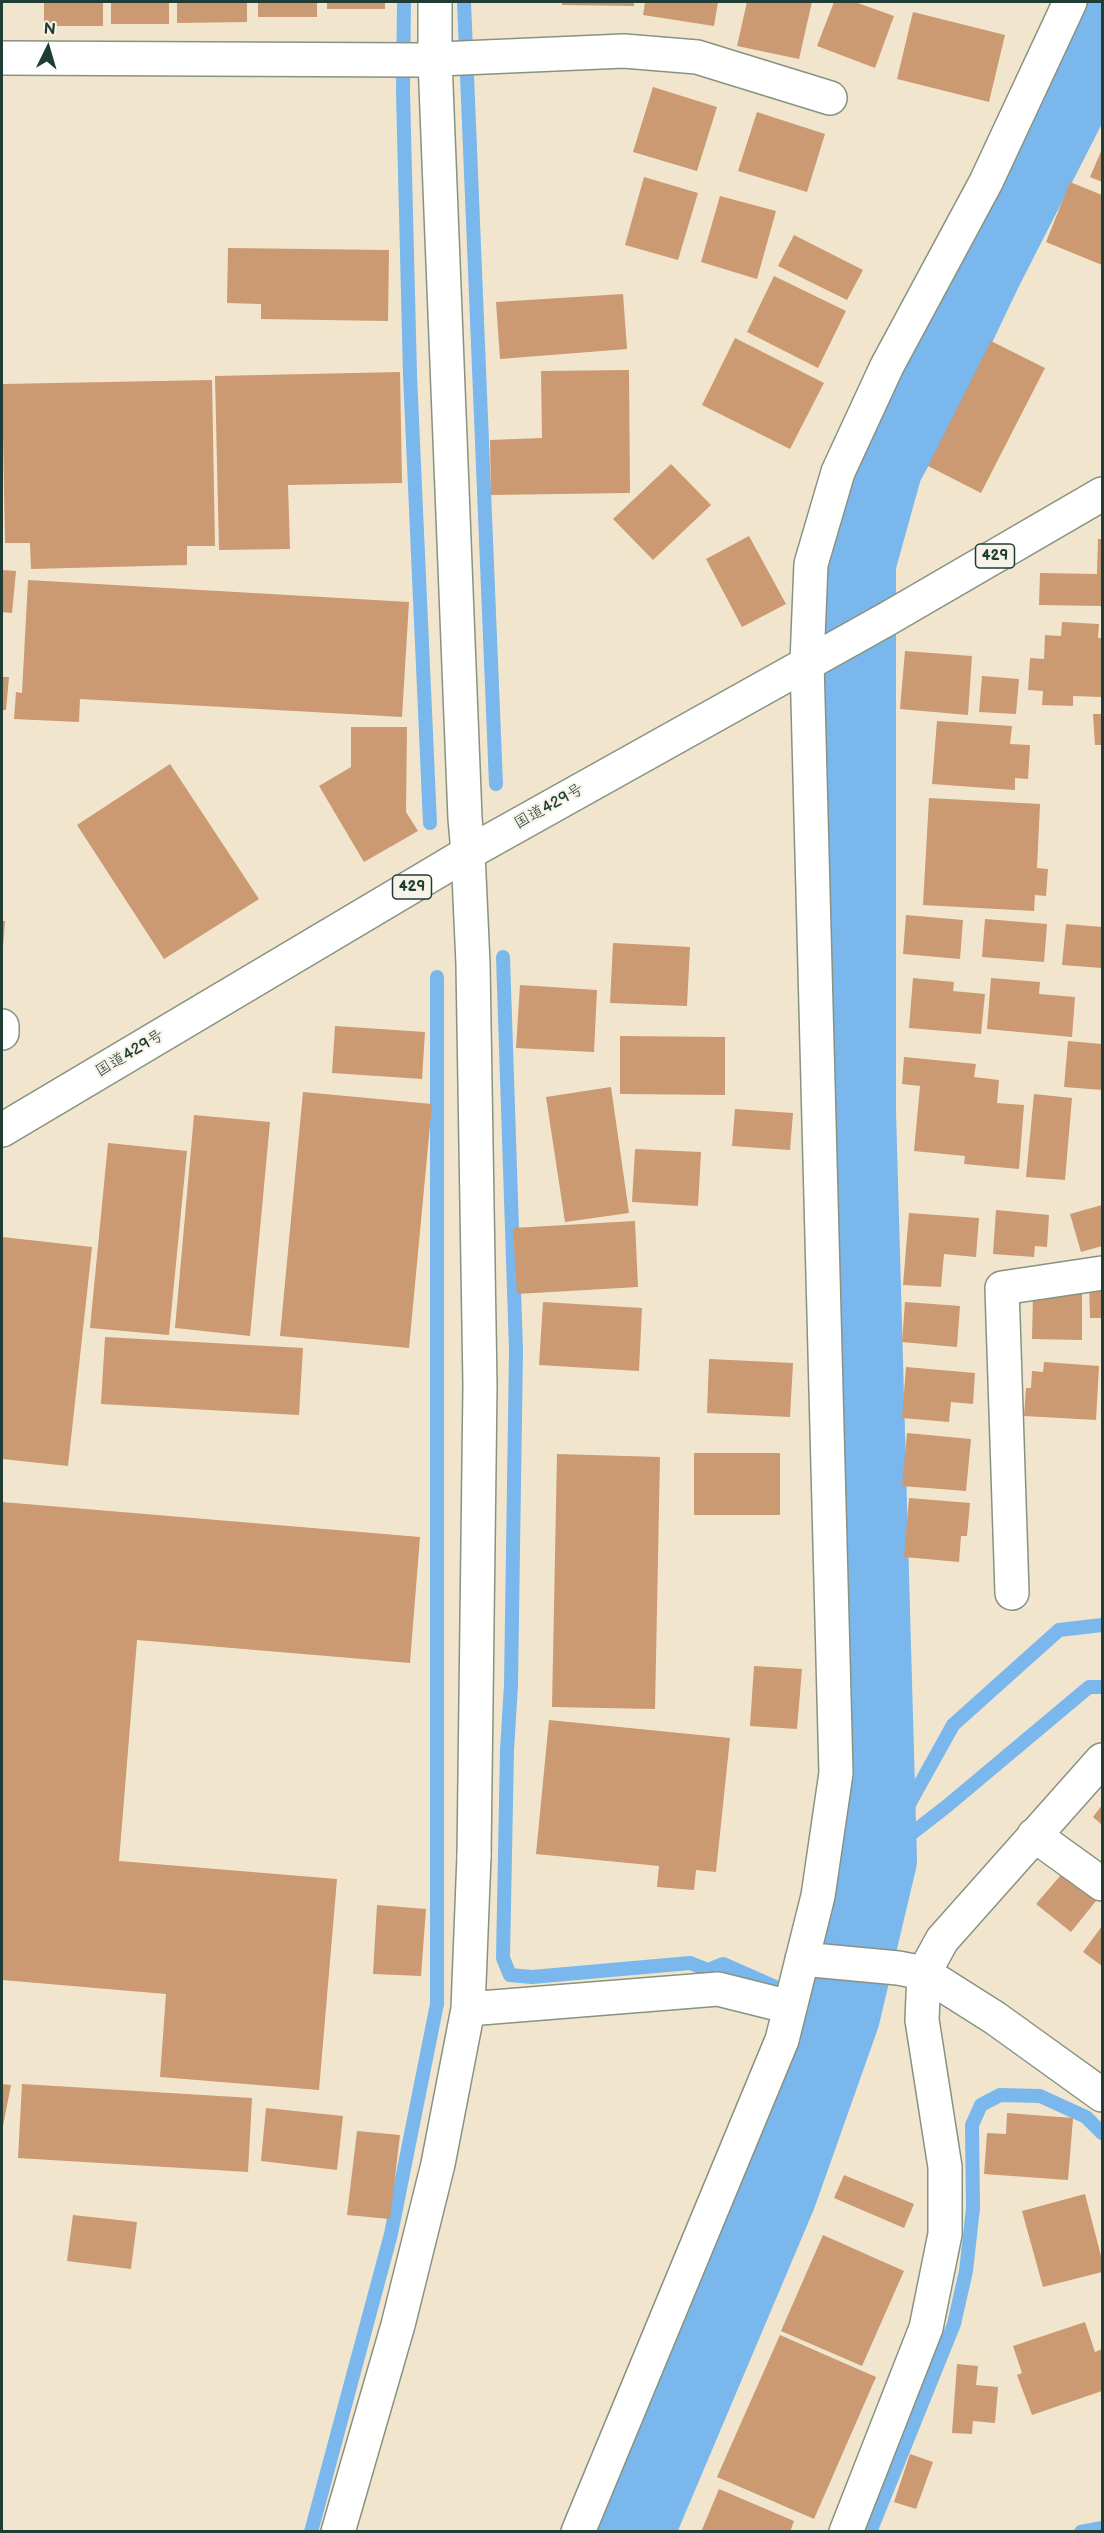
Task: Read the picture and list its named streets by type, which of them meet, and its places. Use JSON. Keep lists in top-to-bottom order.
{
  "streets": {
    "main road": ["429", "国道429号"]
  },
  "north": "top"
}
